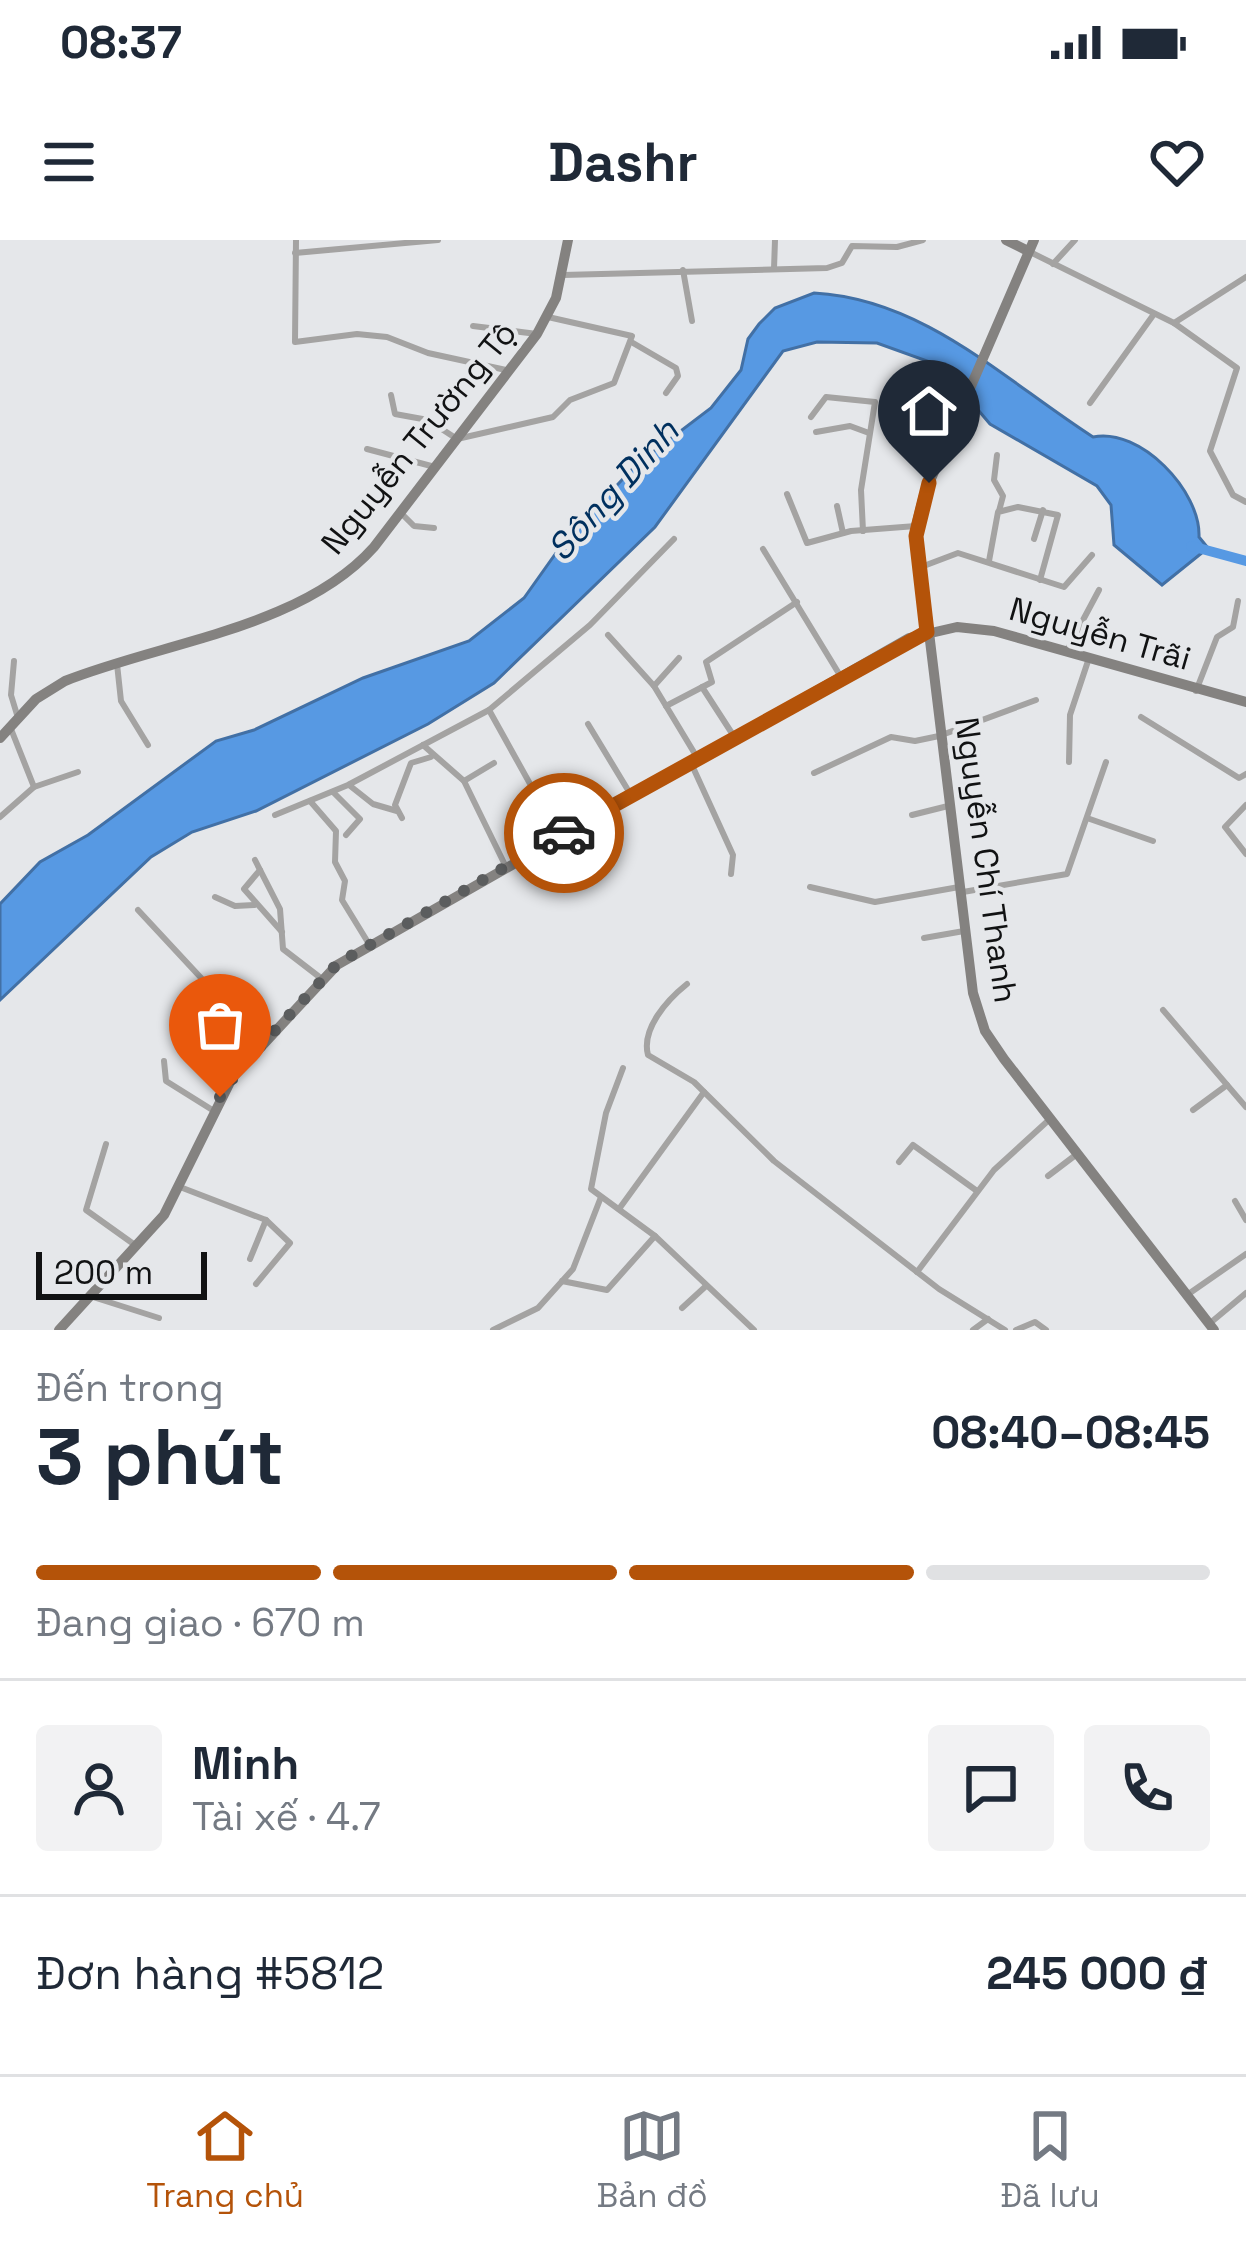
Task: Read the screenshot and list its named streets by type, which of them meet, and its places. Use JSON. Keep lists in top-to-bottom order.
{
  "streets": {
    "main road": ["Nguyễn Trường Tộ", "Nguyễn Trãi", "Nguyễn Chí Thanh"]
  },
  "crossings": [
    ["Nguyễn Trãi", "Nguyễn Chí Thanh"]
  ],
  "water": ["Sông Dinh"],
  "scale_bar": "200 m",
  "page": {
    "status": "08:37",
    "header": "Dashr",
    "scale": "200 m",
    "heading": ["3 phút", "Đến trong", "08:40–08:45"],
    "panel": [
      "Minh",
      "Tài xế · 4.7",
      "Đơn hàng #5812",
      "245 000 ₫"
    ],
    "bar": "Đang giao · 670 m",
    "tabs": ["Trang chủ", "Bản đồ", "Đã lưu"]
  }
}
